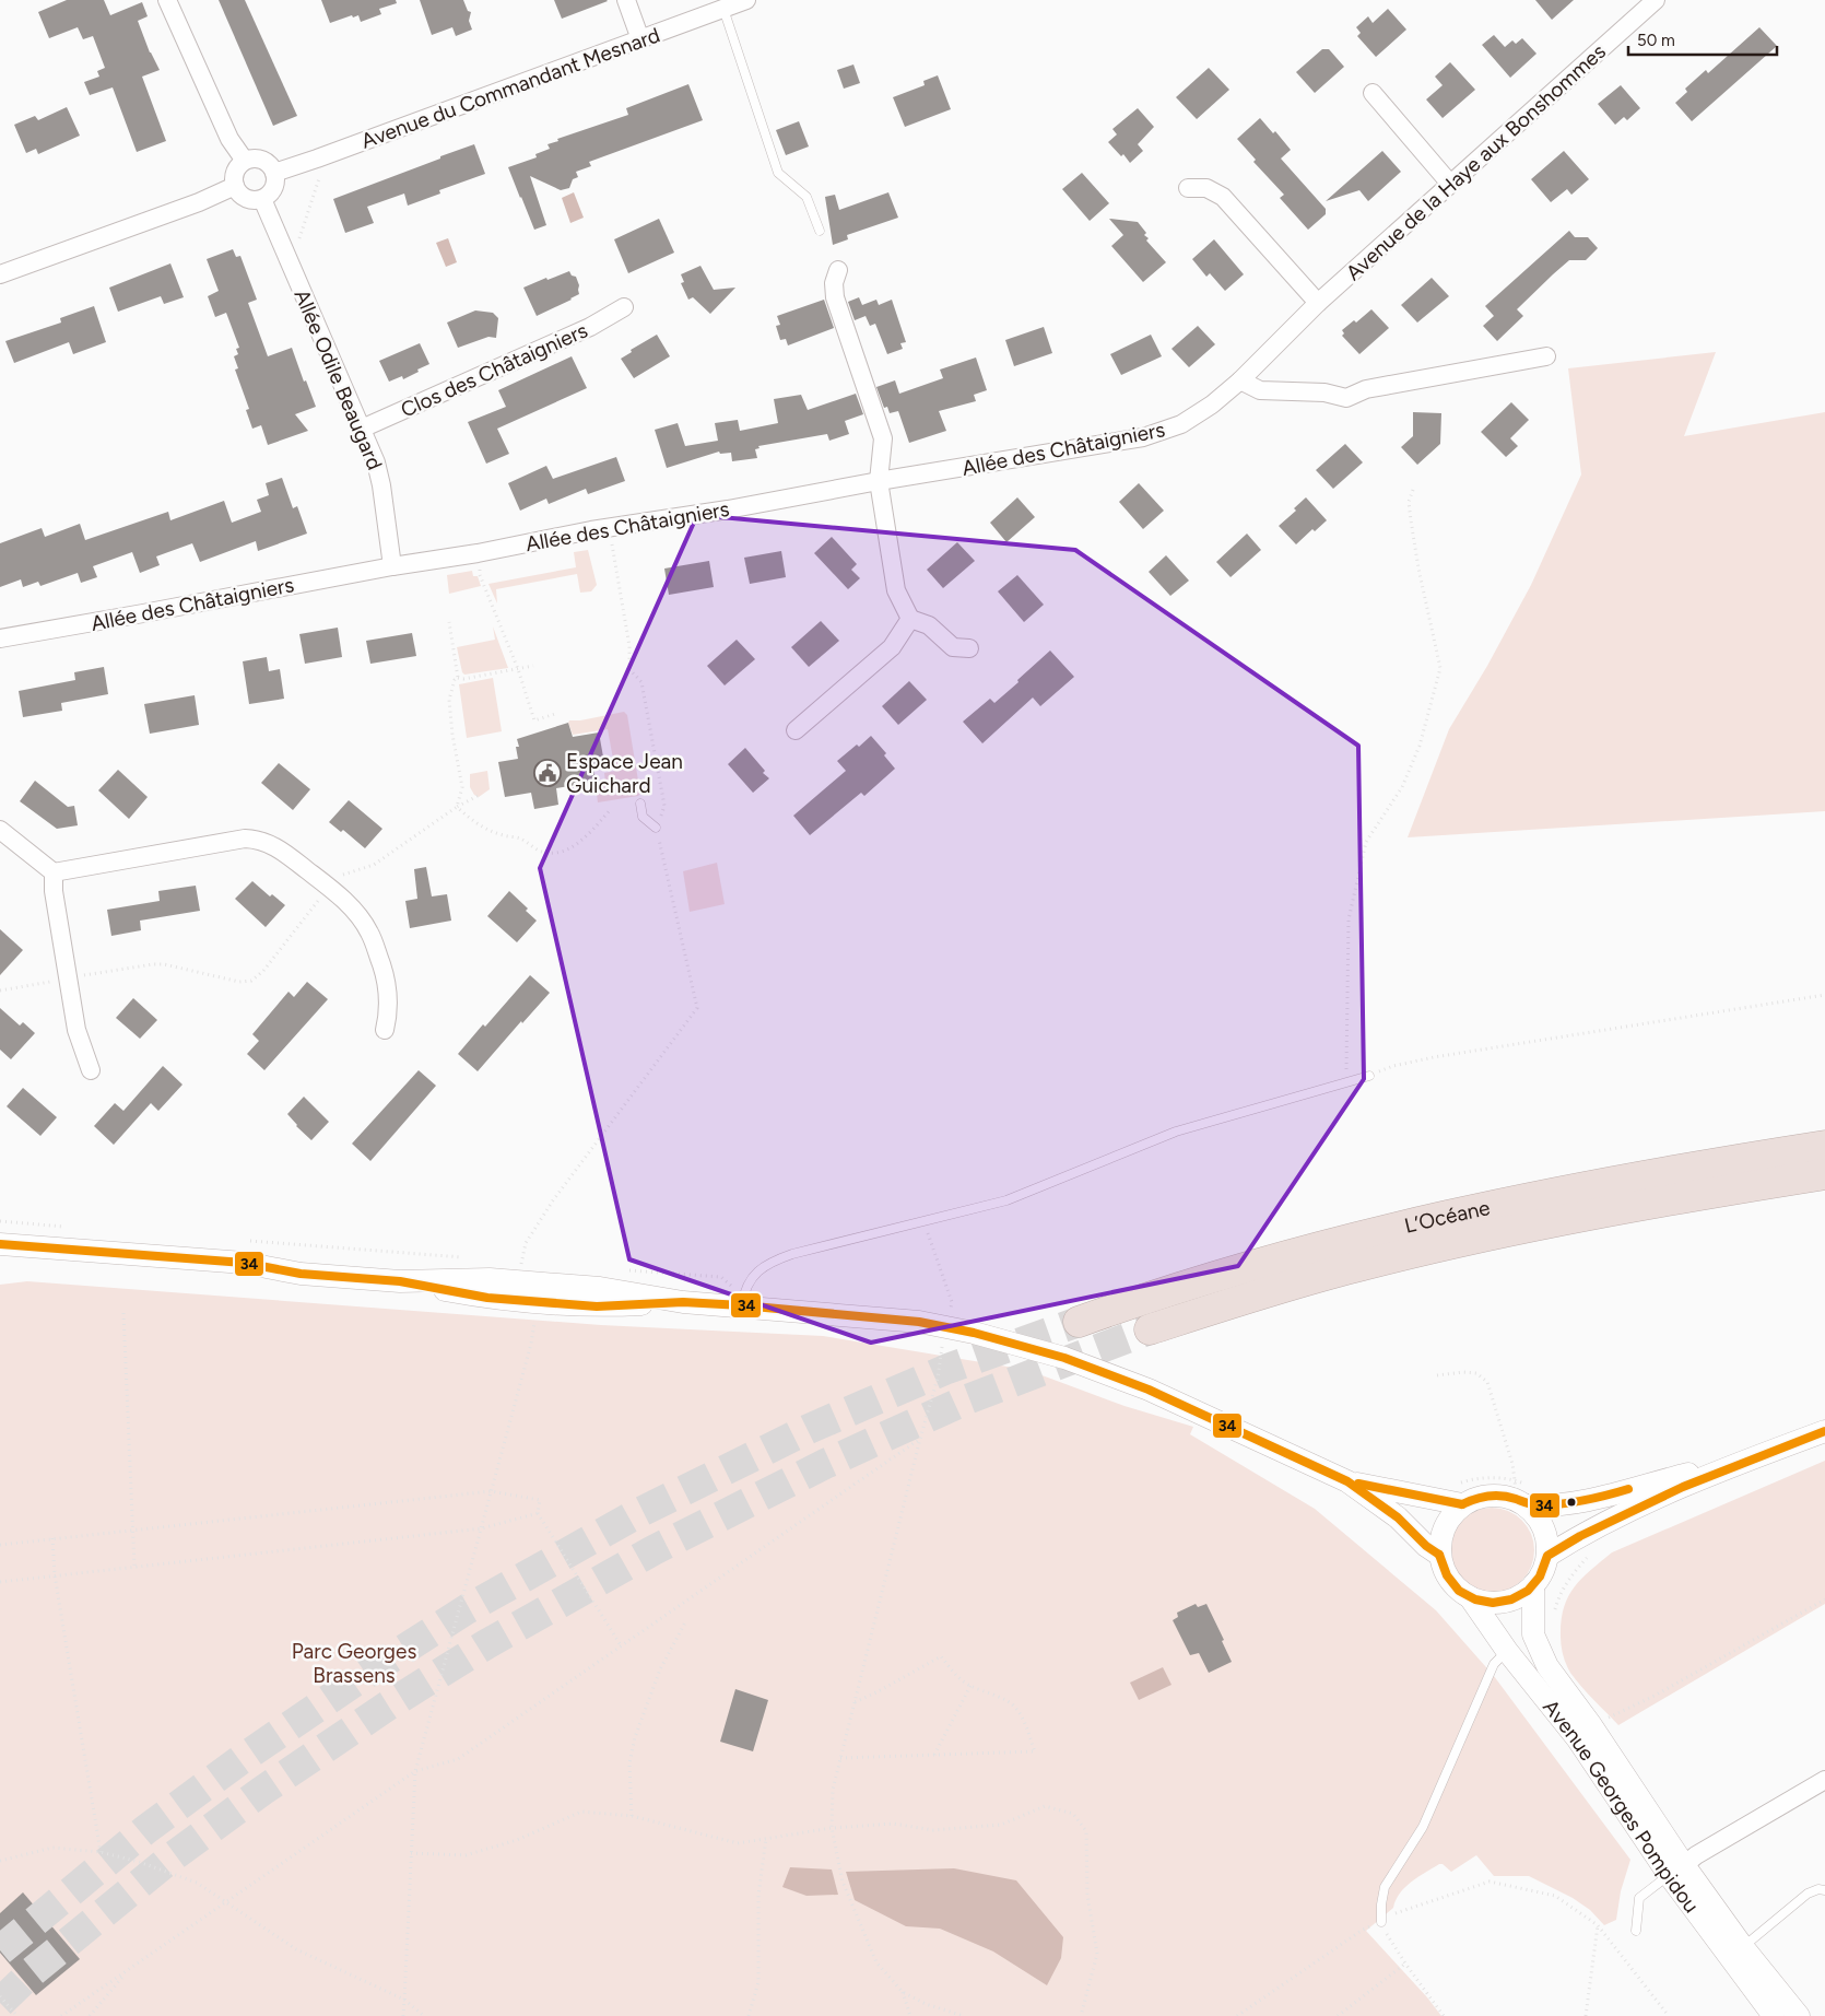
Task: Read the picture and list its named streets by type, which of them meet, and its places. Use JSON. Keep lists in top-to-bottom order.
{
  "streets": {
    "highway": ["L’Océane"],
    "street": [
      "Avenue du Commandant Mesnard",
      "Avenue de la Haye aux Bonshommes",
      "Clos des Châtaigniers",
      "Allée Odile Beaugard",
      "Allée des Châtaigniers",
      "Avenue Georges Pompidou"
    ]
  },
  "crossings": [
    ["Avenue du Commandant Mesnard", "Allée Odile Beaugard"],
    ["Avenue de la Haye aux Bonshommes", "Allée des Châtaigniers"],
    ["Clos des Châtaigniers", "Allée Odile Beaugard"],
    ["Allée Odile Beaugard", "Allée des Châtaigniers"]
  ],
  "parks": ["Parc Georges Brassens"],
  "places": {
    "public building": ["Espace Jean Guichard"]
  },
  "lines": ["transit line 34"],
  "scale_bar": "50 m"
}
